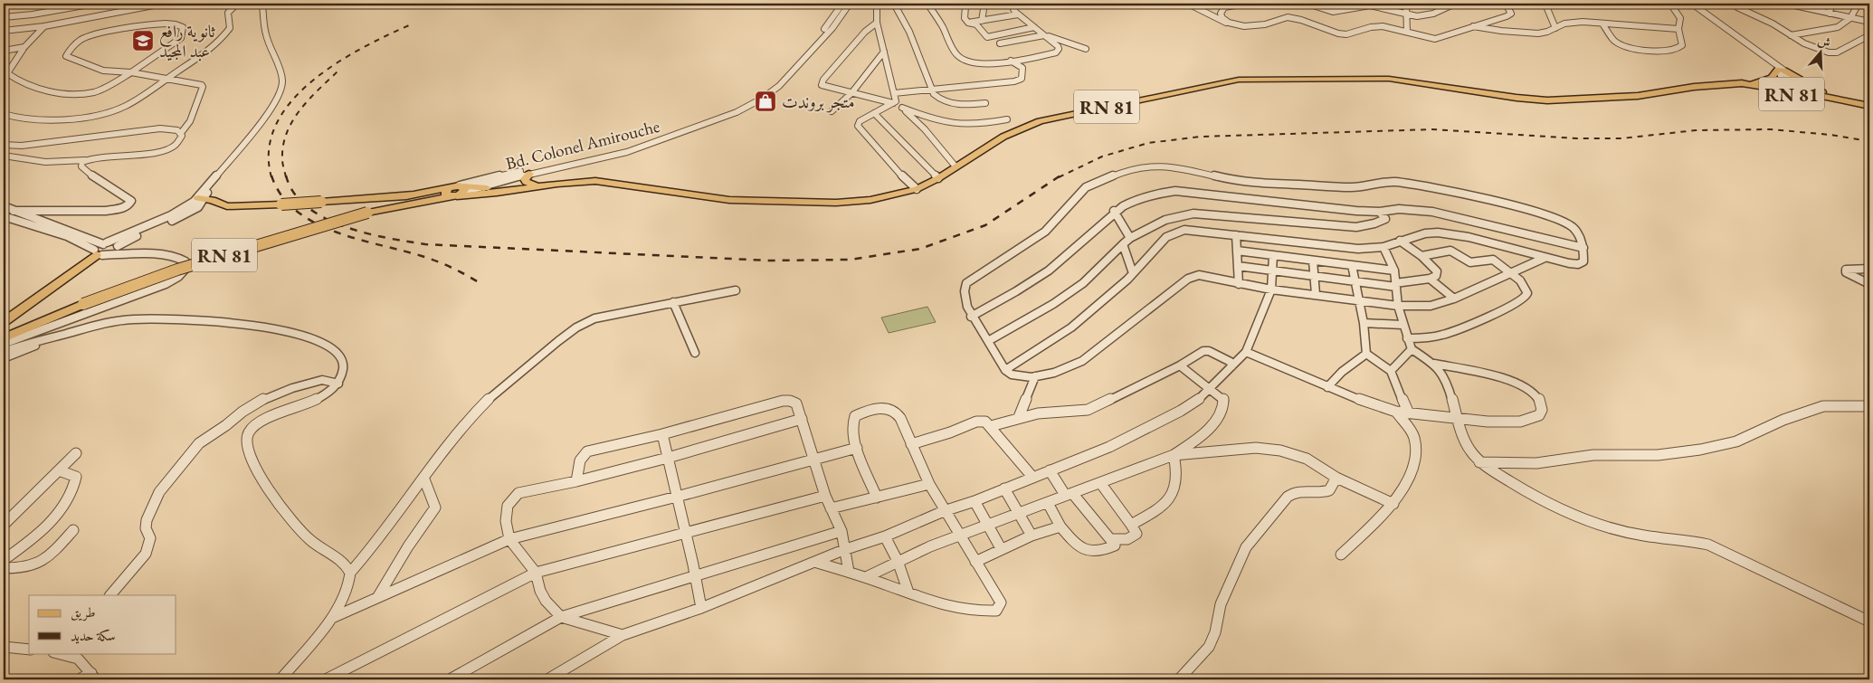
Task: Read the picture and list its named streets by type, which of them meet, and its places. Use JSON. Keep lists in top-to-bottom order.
{
  "streets": {
    "highway": ["RN 81"],
    "street": ["Bd. Colonel Amirouche"]
  },
  "crossings": [
    ["RN 81", "Bd. Colonel Amirouche"]
  ],
  "places": {
    "school or university": ["ثانوية رافع عبد المجيد"],
    "shop": ["متجر بروندت"]
  },
  "legend": ["طريق", "سكة حديد"],
  "north": "top"
}
